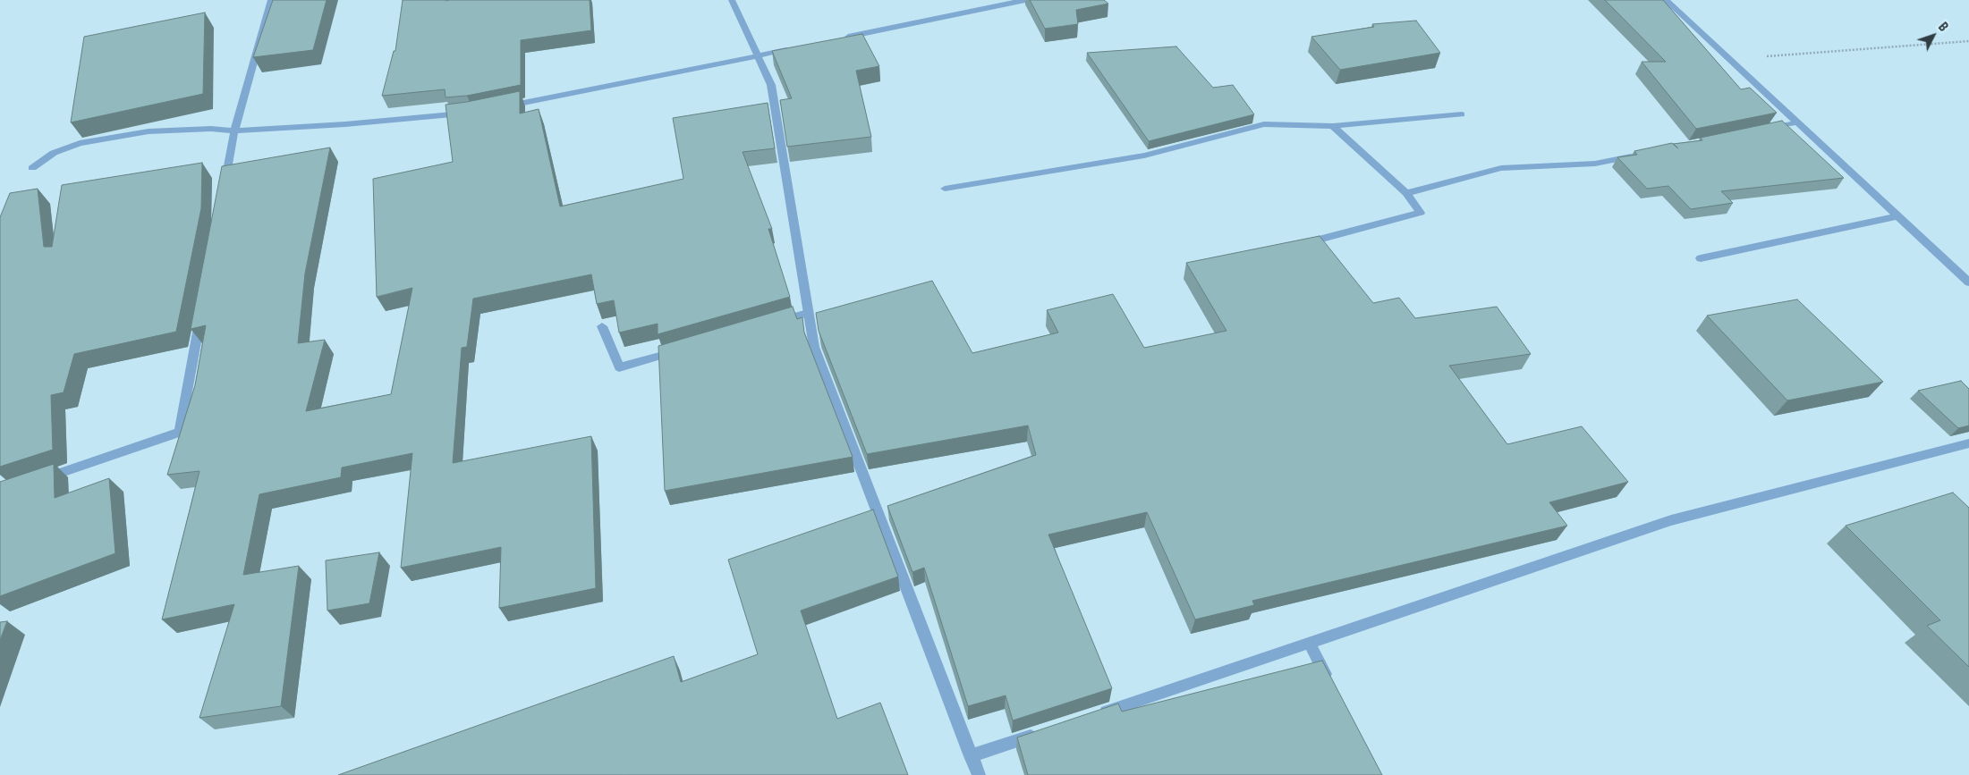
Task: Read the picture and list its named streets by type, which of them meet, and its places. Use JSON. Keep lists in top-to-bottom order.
{
  "north": "top right"
}
